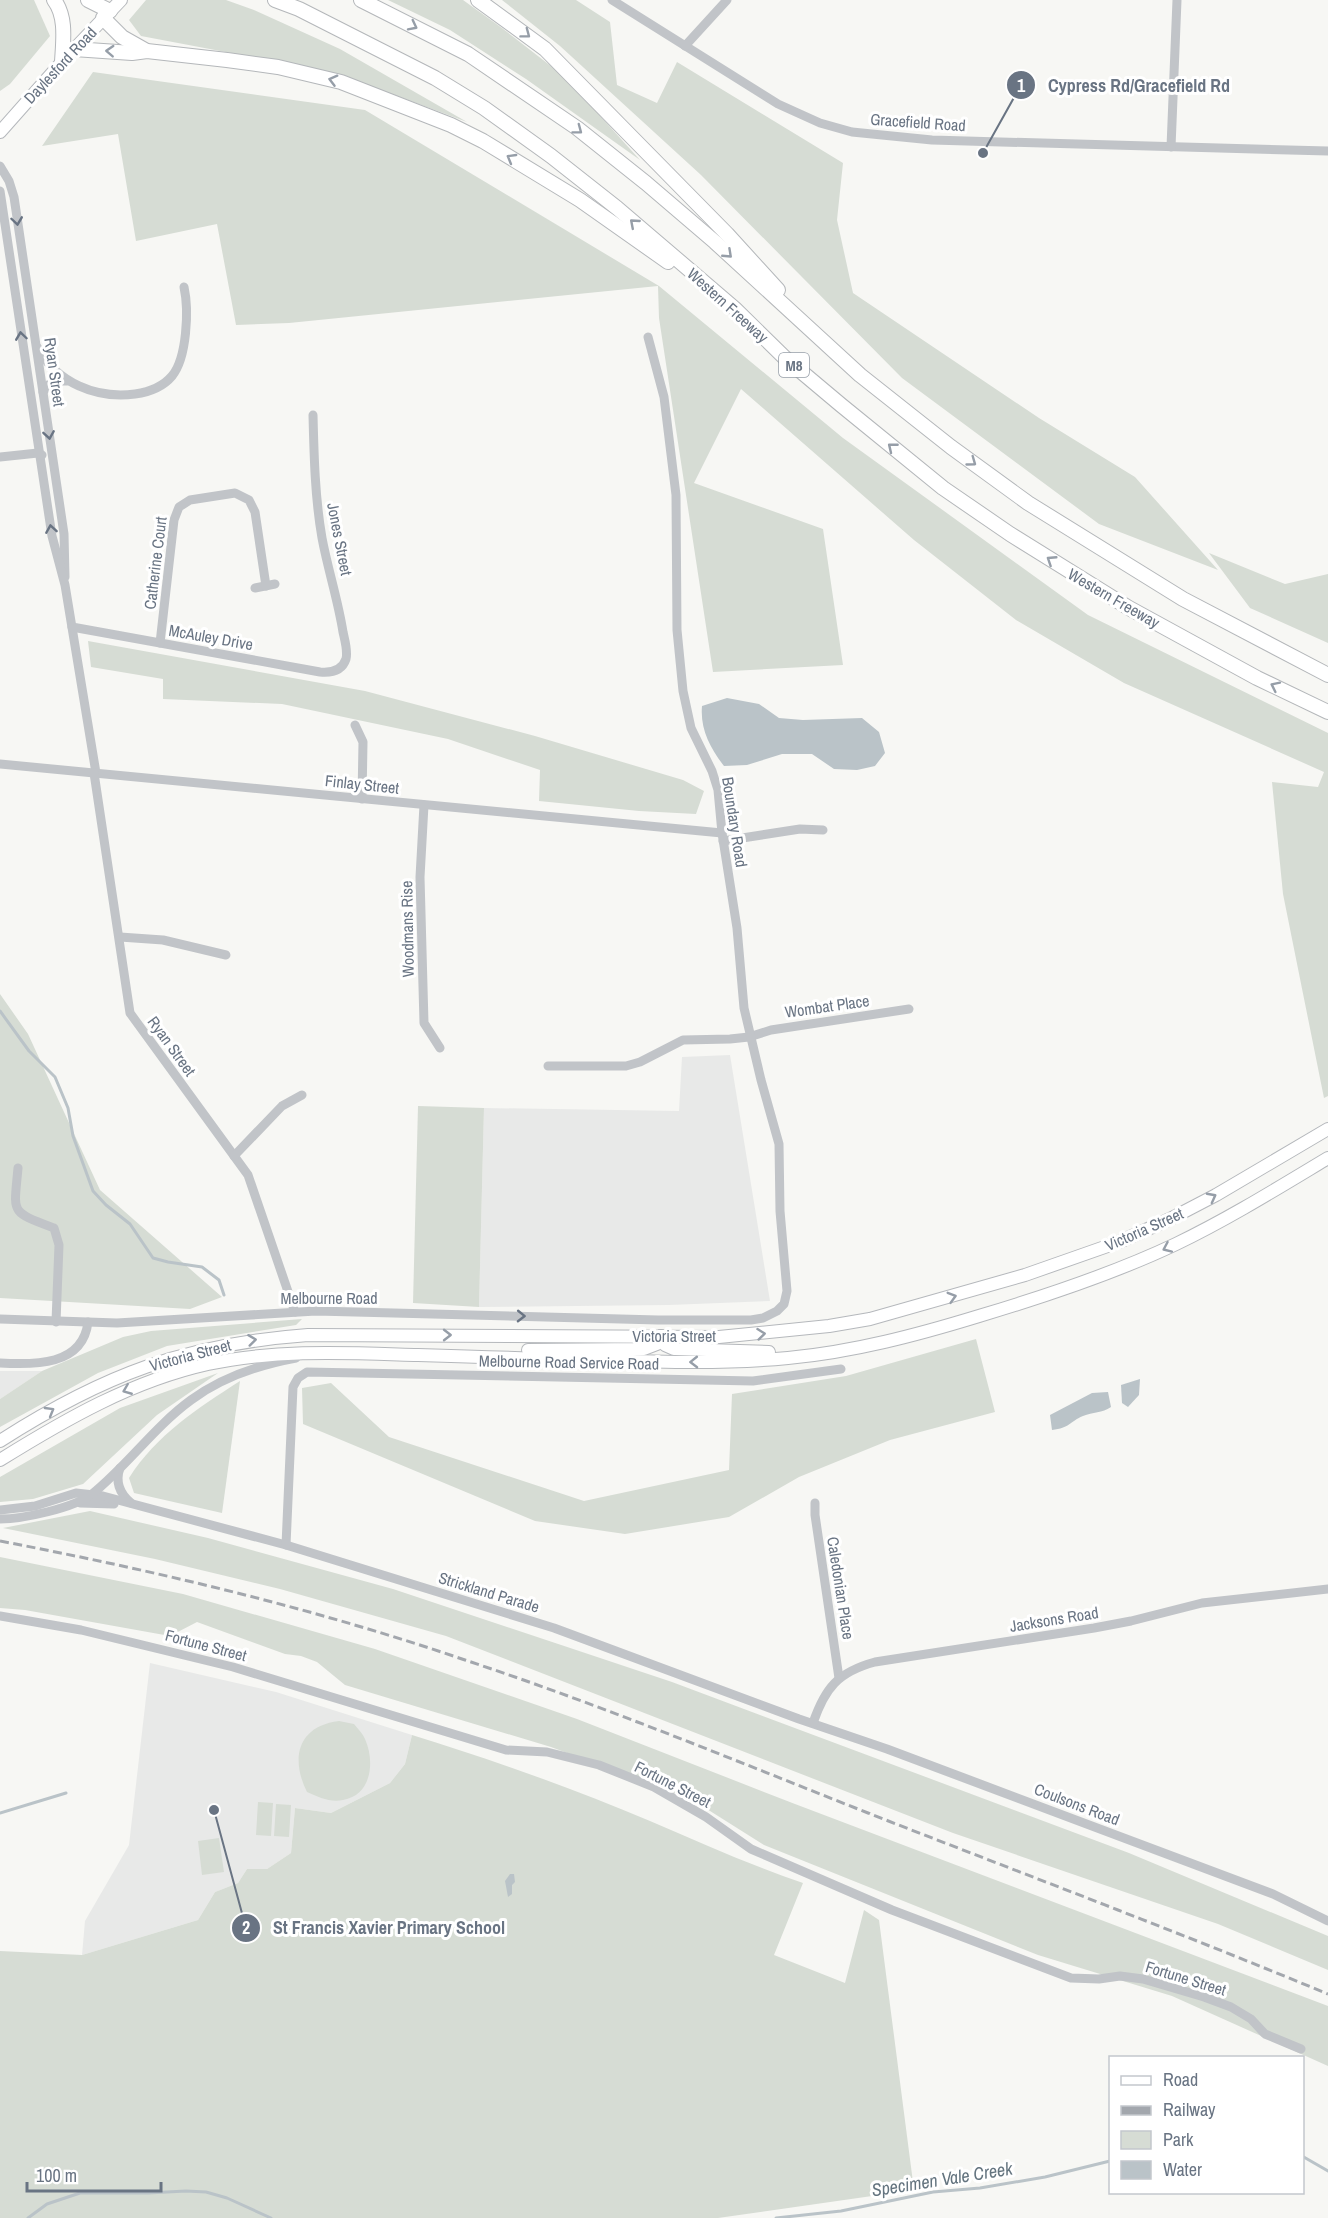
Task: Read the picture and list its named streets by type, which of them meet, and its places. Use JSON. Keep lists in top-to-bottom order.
{
  "streets": {
    "highway": ["Western Freeway", "M8"],
    "main road": ["Daylesford Road", "Victoria Street"],
    "street": [
      "Gracefield Road",
      "Ryan Street",
      "Jones Street",
      "Catherine Court",
      "McAuley Drive",
      "Finlay Street",
      "Boundary Road",
      "Woodmans Rise",
      "Wombat Place",
      "Melbourne Road",
      "Melbourne Road Service Road",
      "Caledonian Place",
      "Strickland Parade",
      "Jacksons Road",
      "Fortune Street",
      "Coulsons Road"
    ]
  },
  "crossings": [
    ["Ryan Street", "McAuley Drive"],
    ["Ryan Street", "Finlay Street"],
    ["Ryan Street", "Melbourne Road"],
    ["Jones Street", "McAuley Drive"],
    ["Catherine Court", "McAuley Drive"],
    ["Finlay Street", "Boundary Road"],
    ["Finlay Street", "Woodmans Rise"],
    ["Boundary Road", "Wombat Place"],
    ["Boundary Road", "Melbourne Road"],
    ["Melbourne Road Service Road", "Strickland Parade"],
    ["Caledonian Place", "Jacksons Road"],
    ["Strickland Parade", "Jacksons Road"],
    ["Strickland Parade", "Coulsons Road"],
    ["Jacksons Road", "Coulsons Road"]
  ],
  "one_way": ["Melbourne Road"],
  "water": ["Specimen Vale Creek"],
  "places": ["Cypress Rd/Gracefield Rd", "St Francis Xavier Primary School"],
  "legend": [
    "Road",
    "Railway",
    "Park",
    "Water"
  ],
  "scale_bar": "100 m"
}
